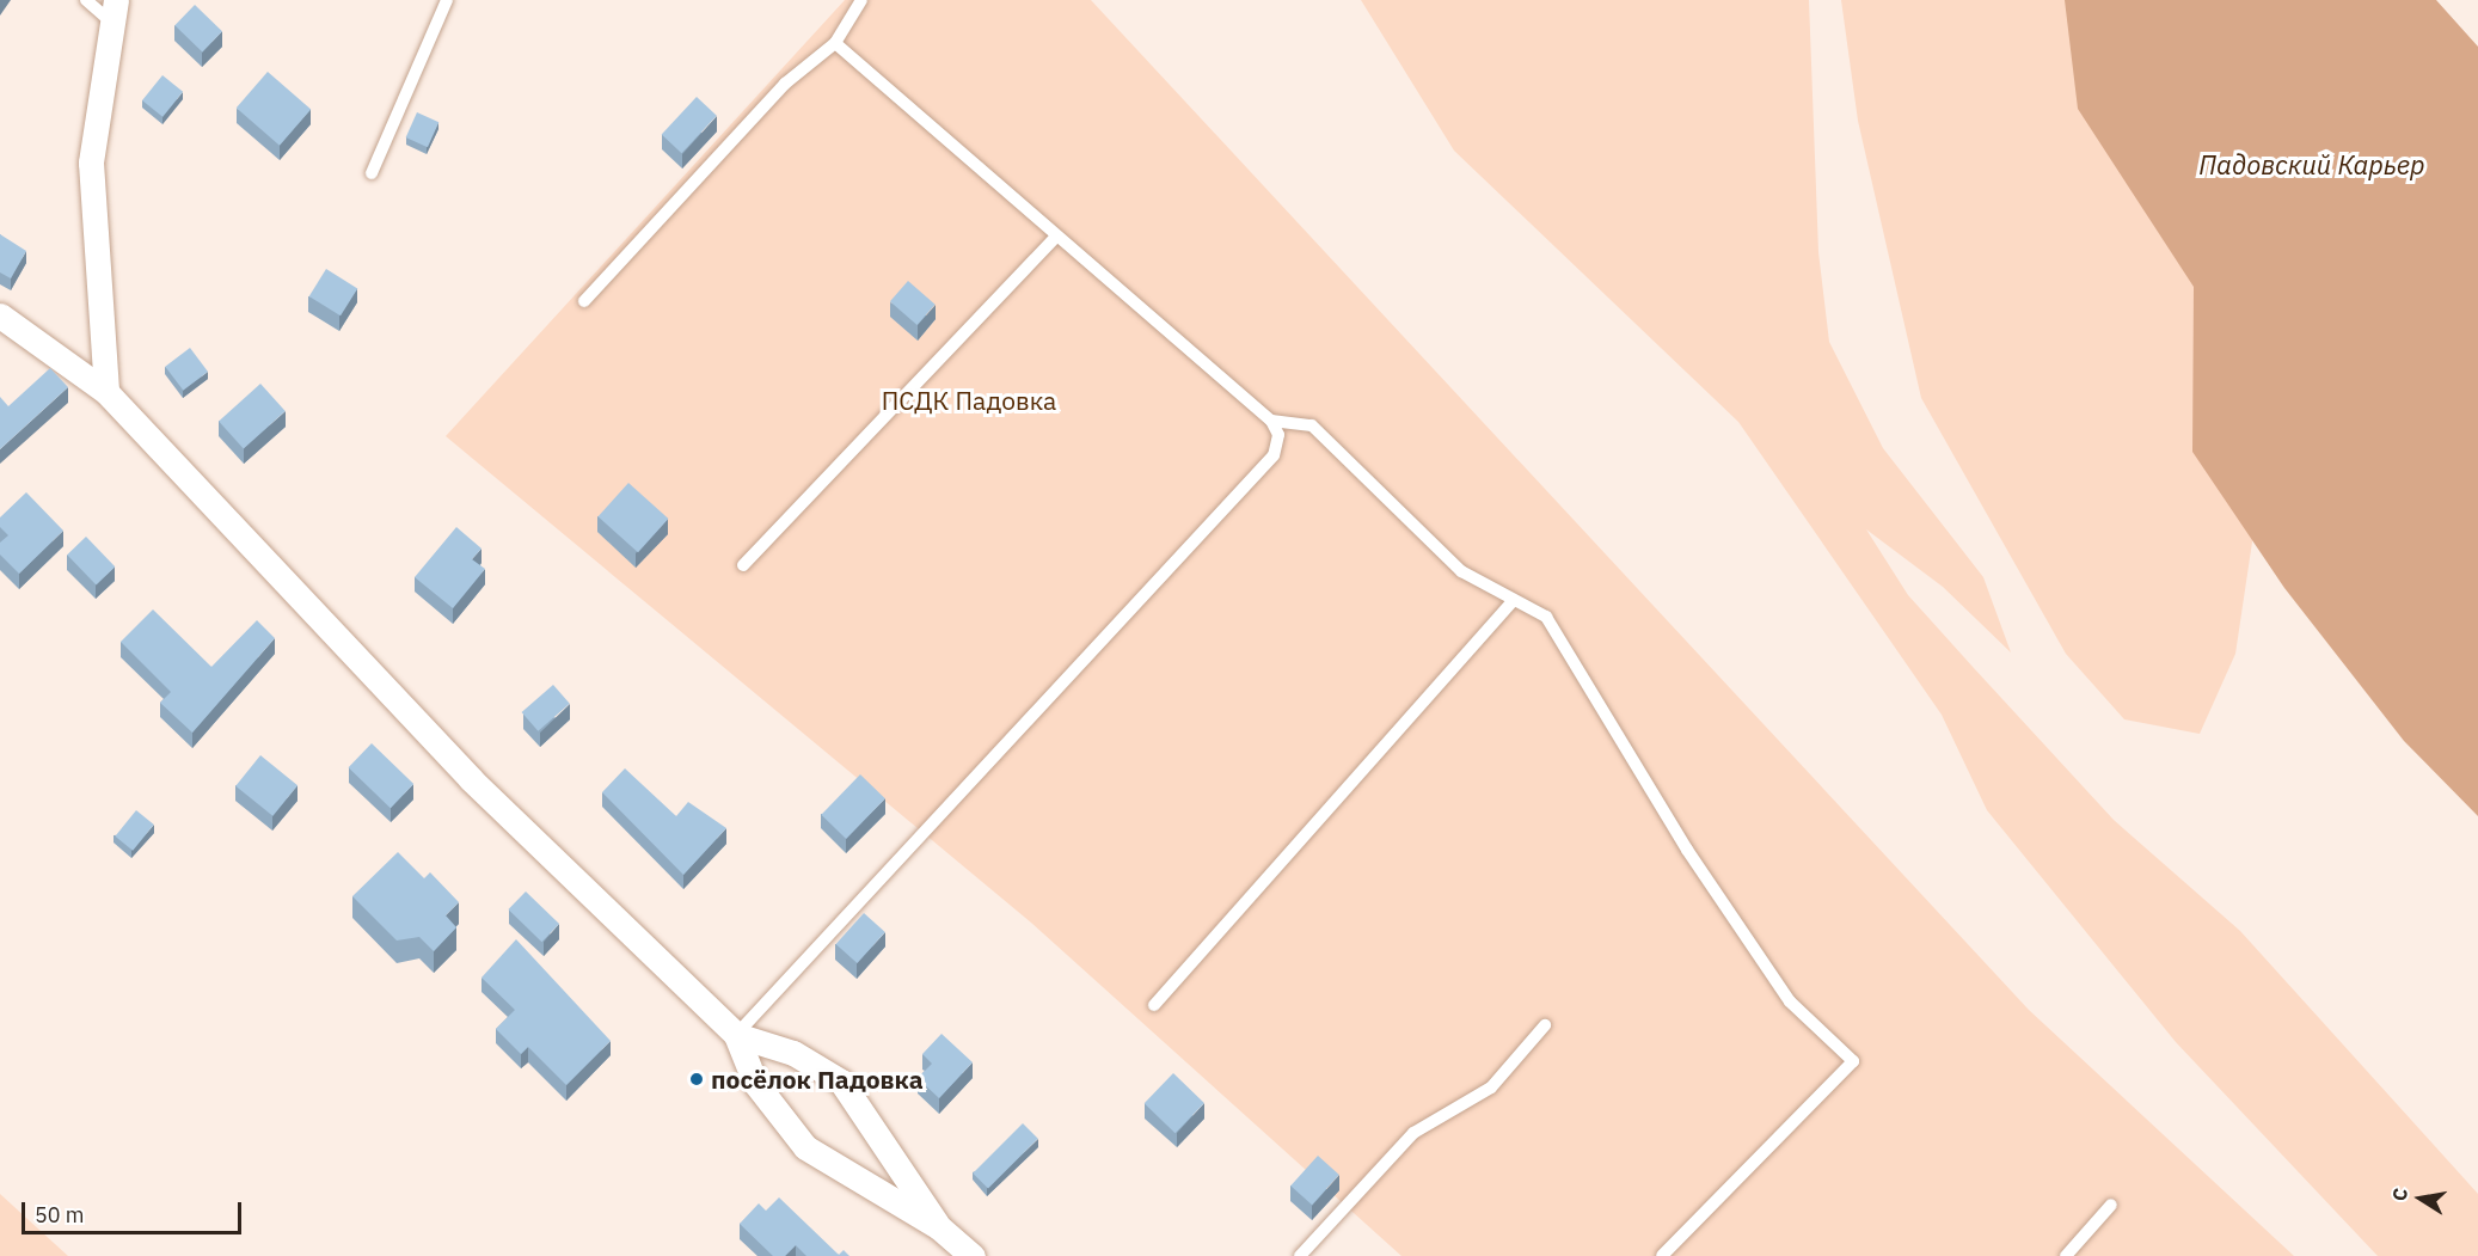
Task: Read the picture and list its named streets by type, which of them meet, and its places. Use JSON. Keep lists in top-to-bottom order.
{
  "water": ["Падовский Карьер"],
  "parks": ["ПСДК Падовка"],
  "places": ["посёлок Падовка"],
  "scale_bar": "50 m",
  "north": "left"
}
